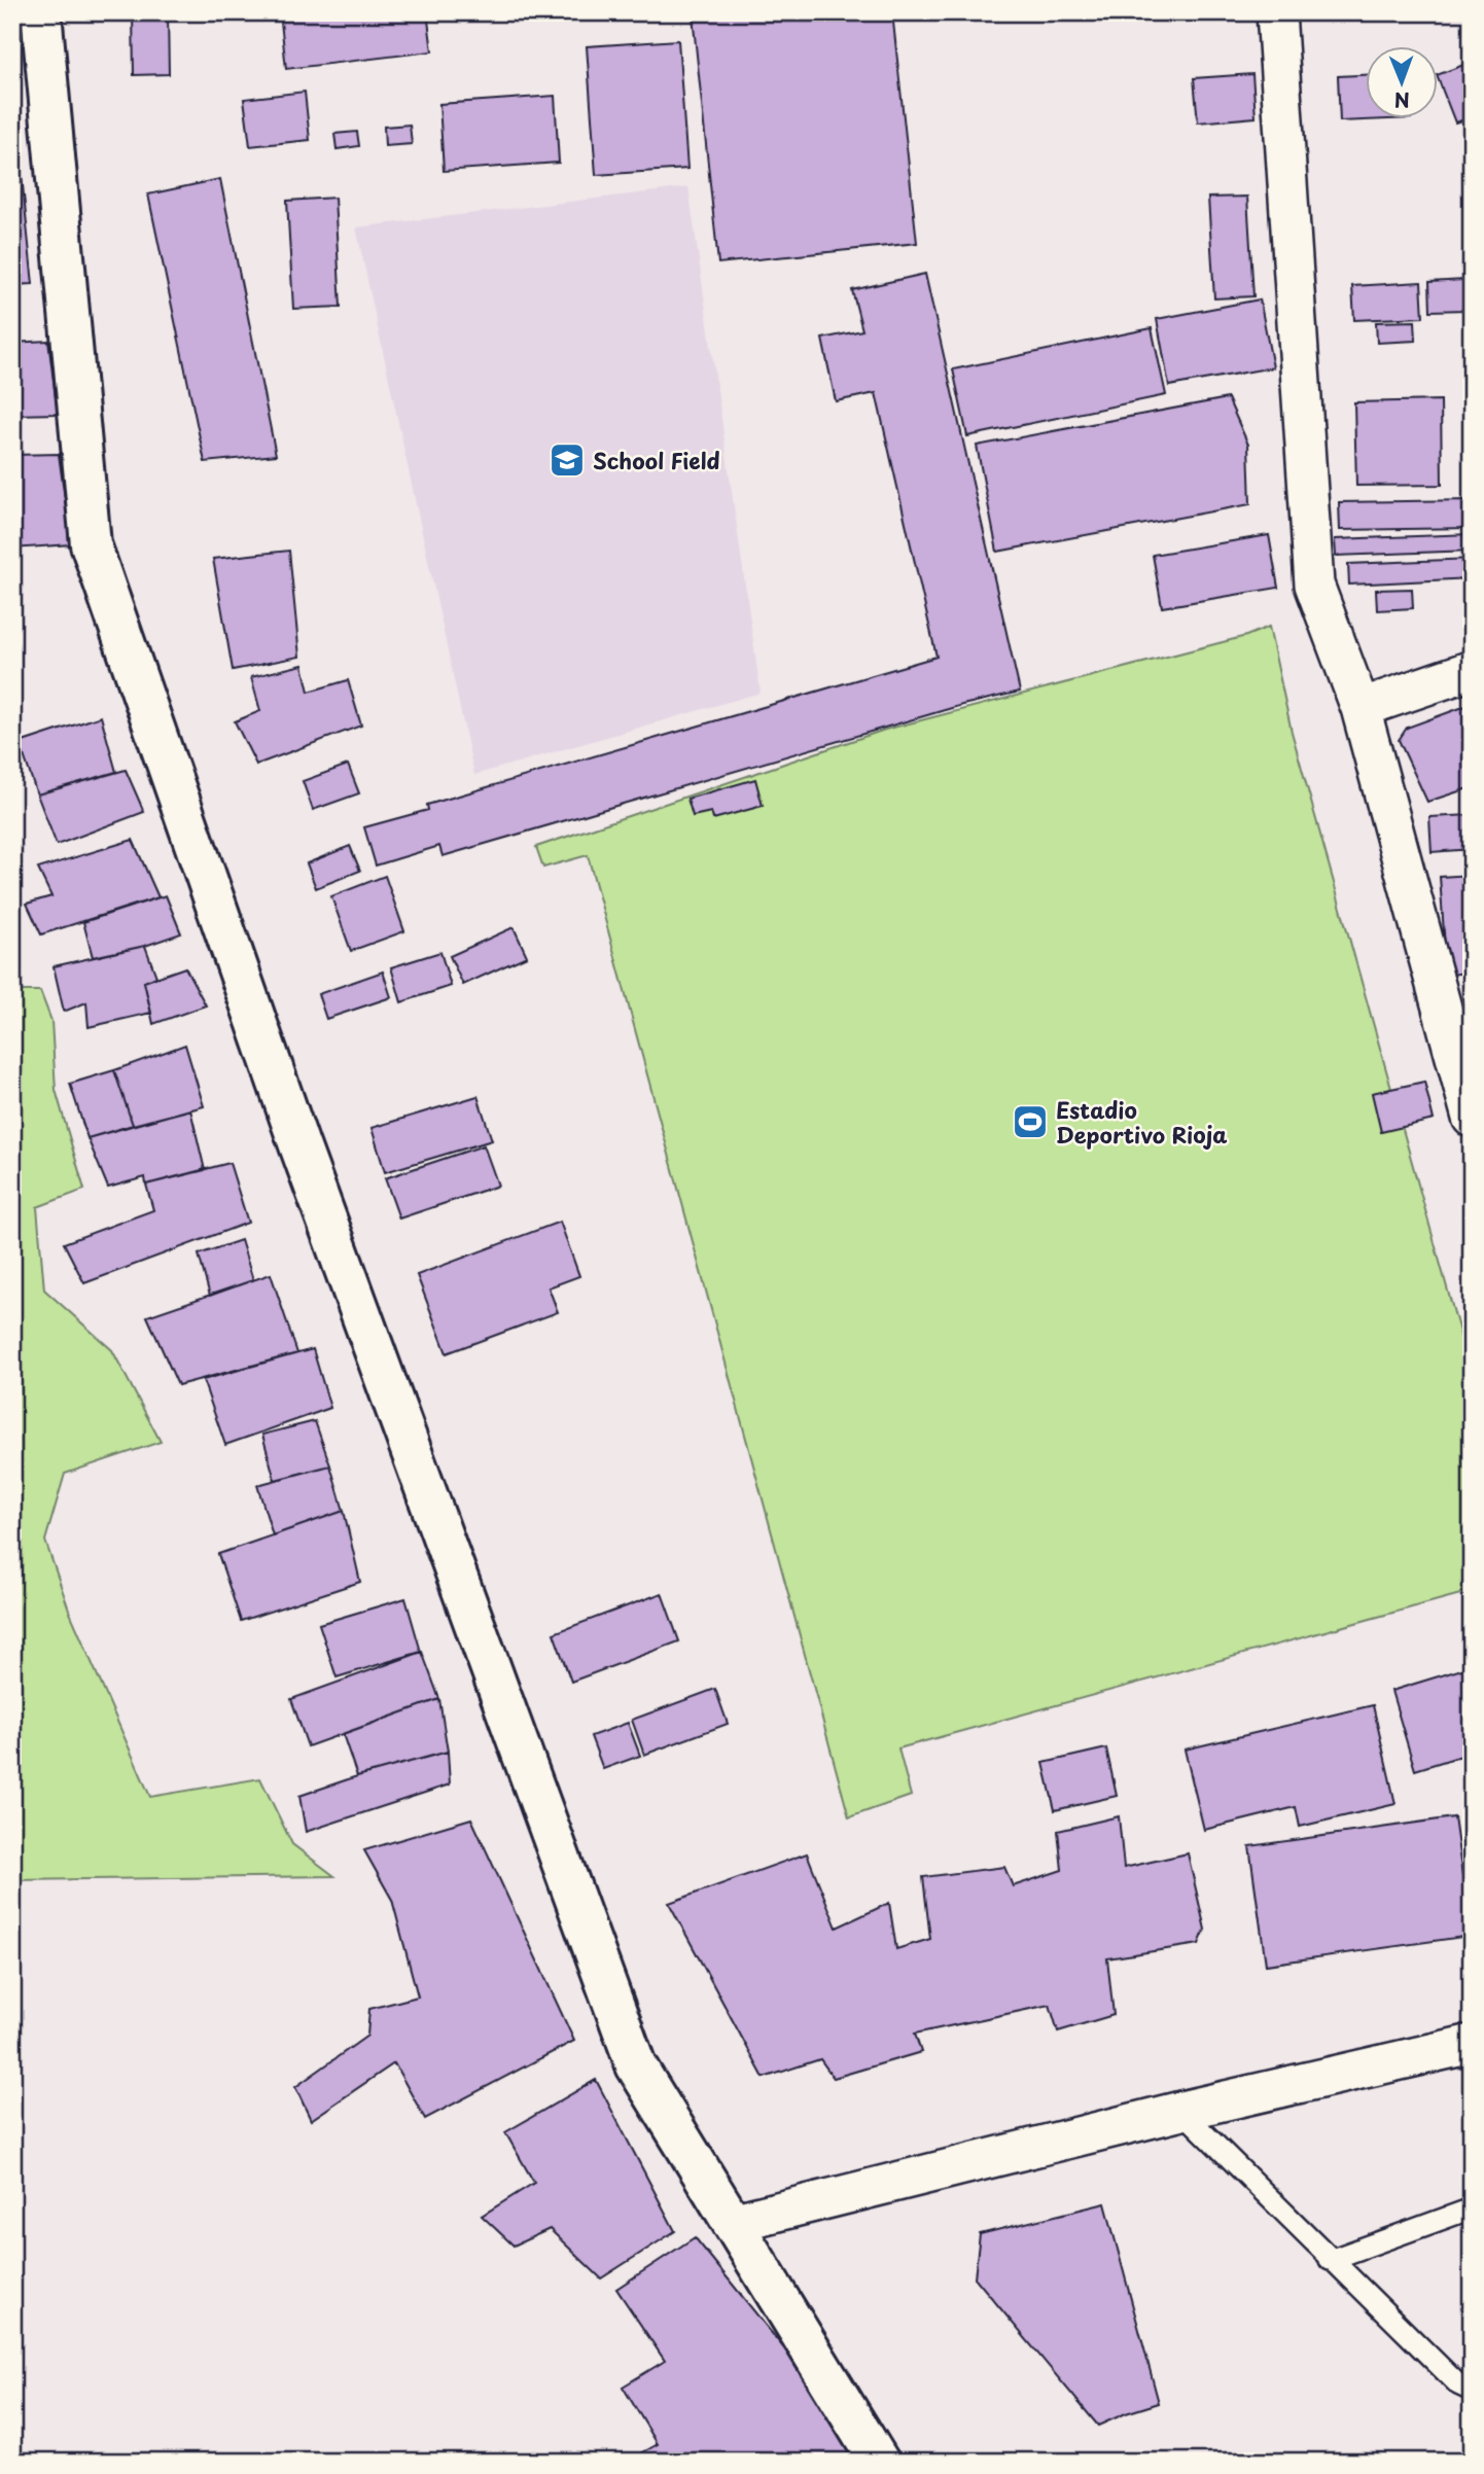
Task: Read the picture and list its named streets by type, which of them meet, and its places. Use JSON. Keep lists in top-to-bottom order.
{
  "places": {
    "school or university": ["School Field"],
    "sports": ["Estadio Deportivo Rioja"]
  },
  "north": "bottom"
}
